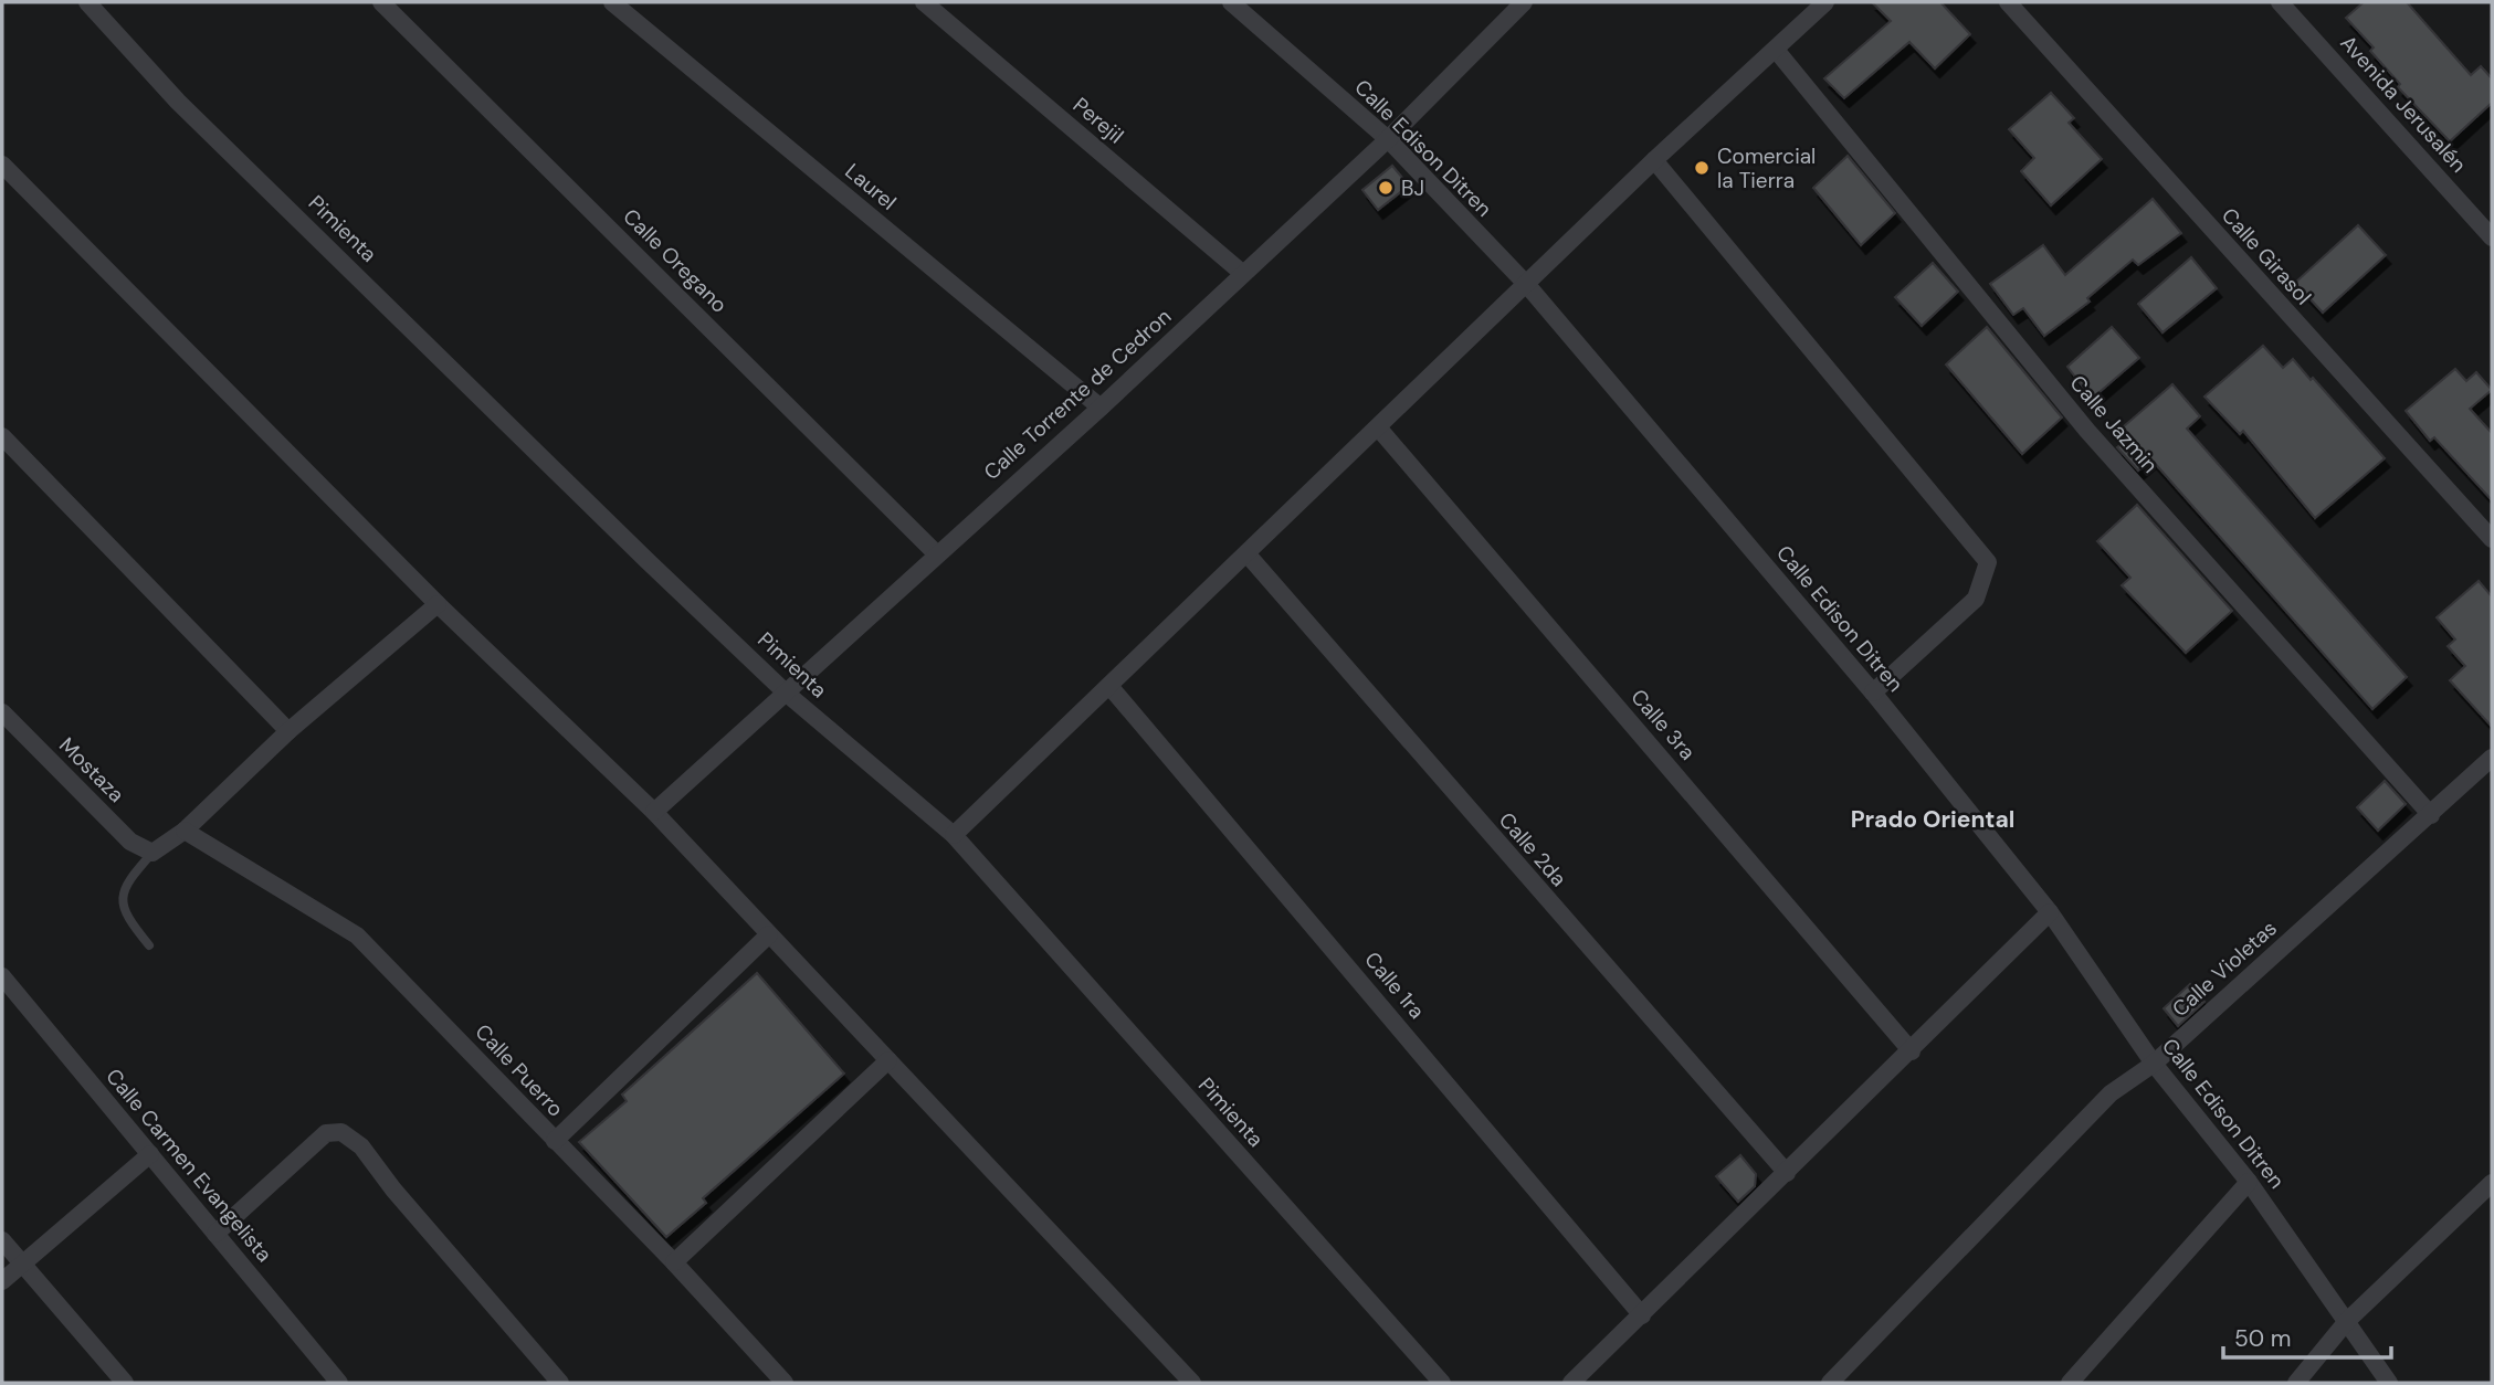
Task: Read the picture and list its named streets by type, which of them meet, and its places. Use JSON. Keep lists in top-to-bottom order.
{
  "streets": {
    "street": [
      "Avenida Jerusalén",
      "Perejil",
      "Calle Edison Ditren",
      "Laurel",
      "Pimienta",
      "Calle Girasol",
      "Calle Oregano",
      "Calle Torrente de Cedron",
      "Calle Jazmin",
      "Calle 3ra",
      "Mostaza",
      "Calle 2da",
      "Calle Violetas",
      "Calle 1ra",
      "Calle Puerro",
      "Calle Carmen Evangelista"
    ]
  },
  "crossings": [
    ["Perejil", "Calle Torrente de Cedron"],
    ["Calle Edison Ditren", "Calle Torrente de Cedron"],
    ["Calle Edison Ditren", "Calle Violetas"],
    ["Laurel", "Calle Torrente de Cedron"],
    ["Pimienta", "Calle Torrente de Cedron"],
    ["Calle Oregano", "Calle Torrente de Cedron"],
    ["Calle Jazmin", "Calle Violetas"]
  ],
  "districts": ["Prado Oriental"],
  "places": ["Comercial la Tierra", "BJ"],
  "scale_bar": "50 m"
}
